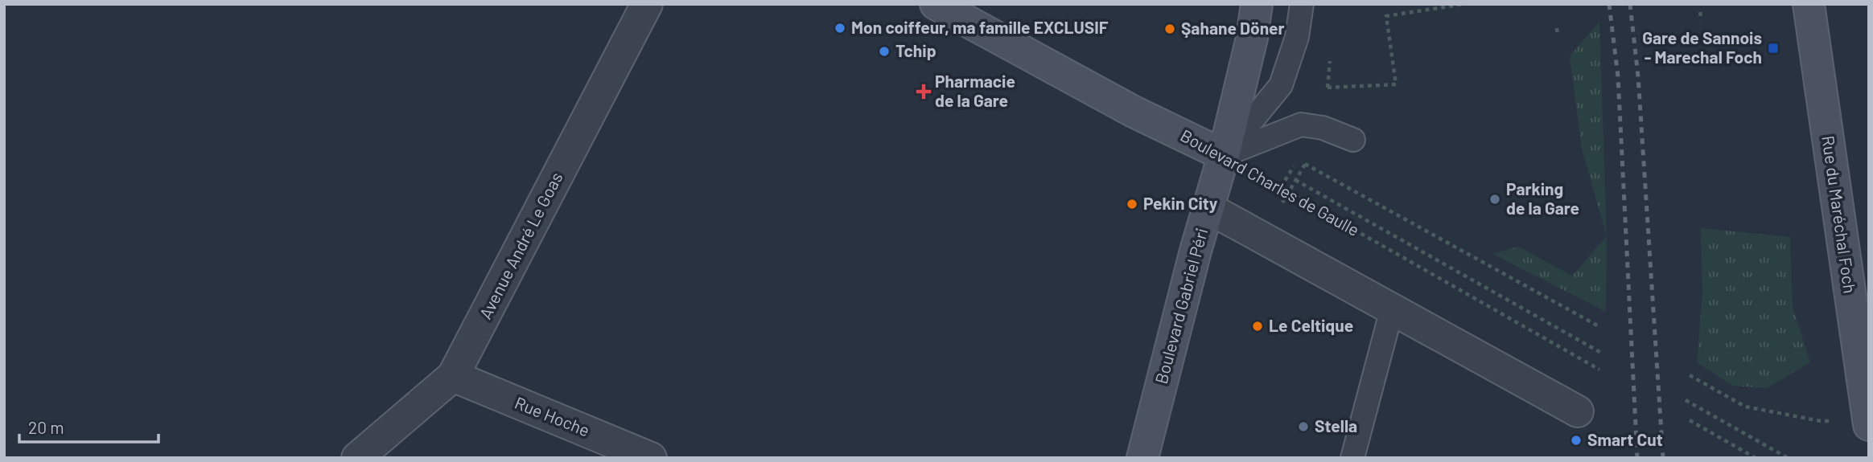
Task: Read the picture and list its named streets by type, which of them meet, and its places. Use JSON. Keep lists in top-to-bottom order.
{
  "streets": {
    "main road": ["Boulevard Charles de Gaulle", "Rue du Maréchal Foch", "Boulevard Gabriel Péri"],
    "street": ["Avenue André Le Goas", "Rue Hoche"]
  },
  "crossings": [
    ["Boulevard Charles de Gaulle", "Boulevard Gabriel Péri"],
    ["Avenue André Le Goas", "Rue Hoche"]
  ],
  "places": {
    "other": [
      "Mon coiffeur, ma famille EXCLUSIF",
      "Şahane Döner",
      "Tchip",
      "Parking de la Gare",
      "Pekin City",
      "Le Celtique",
      "Stella",
      "Smart Cut"
    ],
    "transit": ["Gare de Sannois - Marechal Foch"],
    "health": ["Pharmacie de la Gare"]
  },
  "scale_bar": "20 m"
}
